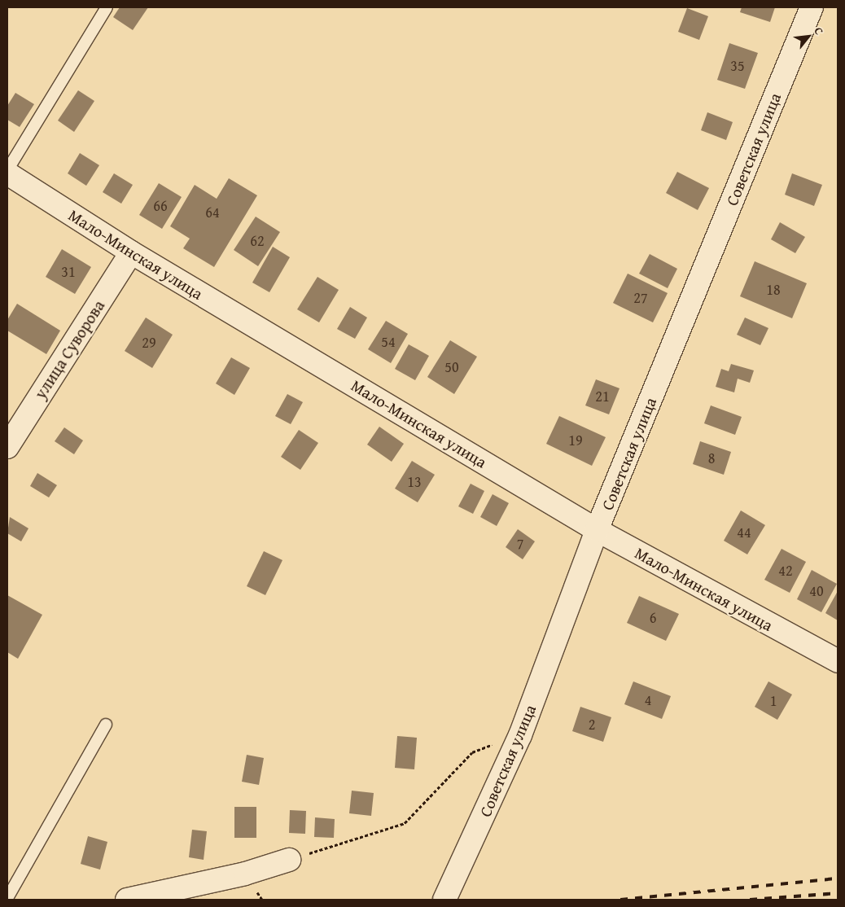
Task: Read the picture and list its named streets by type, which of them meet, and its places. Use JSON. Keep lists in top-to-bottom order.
{
  "streets": {
    "street": ["Советская улица", "Мало-Минская улица", "улица Суворова"]
  },
  "crossings": [
    ["Советская улица", "Мало-Минская улица"],
    ["Мало-Минская улица", "улица Суворова"]
  ],
  "house_numbers": [
    "35",
    "66",
    "64",
    "62",
    "31",
    "18",
    "27",
    "54",
    "29",
    "50",
    "21",
    "19",
    "8",
    "13",
    "44",
    "7",
    "42",
    "40",
    "6",
    "4",
    "1",
    "2"
  ],
  "north": "top right"
}
